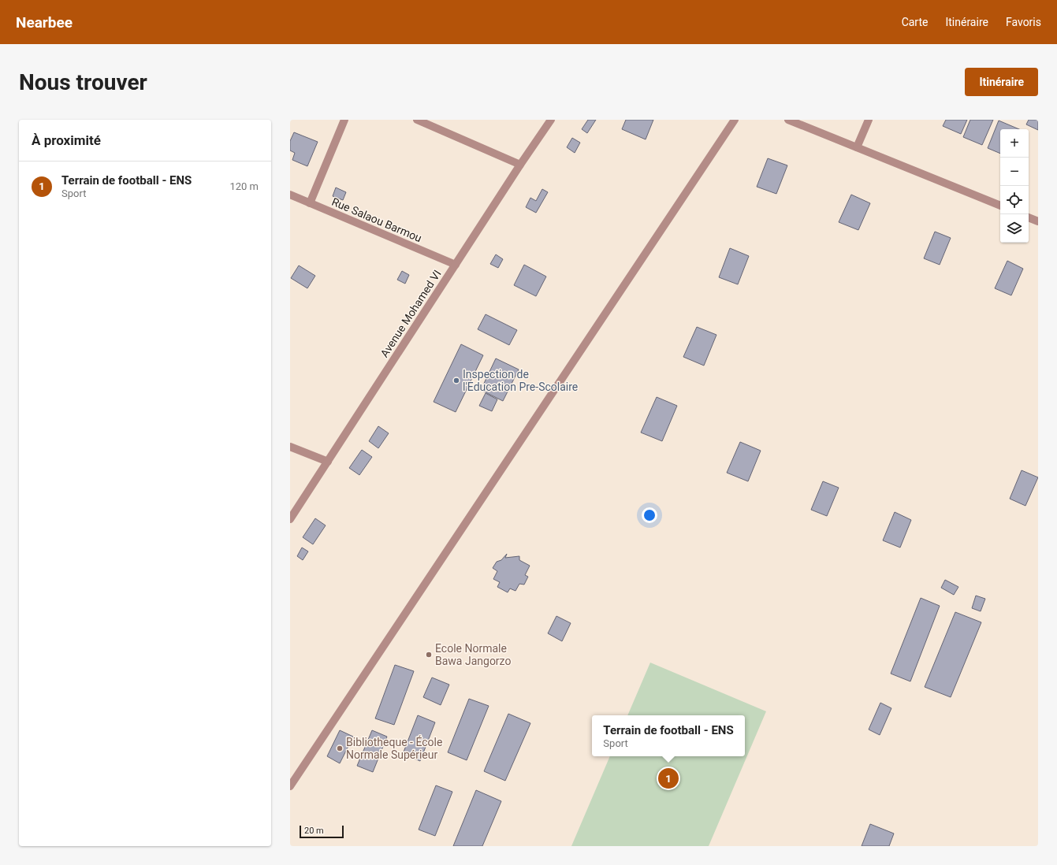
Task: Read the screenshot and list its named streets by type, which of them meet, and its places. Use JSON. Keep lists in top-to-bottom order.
{
  "streets": {
    "street": ["Rue Salaou Barmou", "Avenue Mohamed VI"]
  },
  "crossings": [
    ["Rue Salaou Barmou", "Avenue Mohamed VI"]
  ],
  "places": ["Inspection de l'Education Pre-Scolaire", "Ecole Normale Bawa Jangorzo", "Bibliotheque - École Normale Supérieur"],
  "scale_bar": "20 m",
  "page": {
    "header": "Nearbee",
    "nav": ["Carte", "Itinéraire", "Favoris"],
    "buttons": "Itinéraire",
    "title": "Nous trouver",
    "heading": "À proximité",
    "map_buttons": ["+", "−"],
    "list": [
      {
        "mark": "1",
        "name": "Terrain de football - ENS",
        "note": "Sport",
        "value": "120 m"
      }
    ],
    "popup": ["Terrain de football - ENS", "Sport"],
    "pins": "1",
    "scale": "20 m"
  }
}
